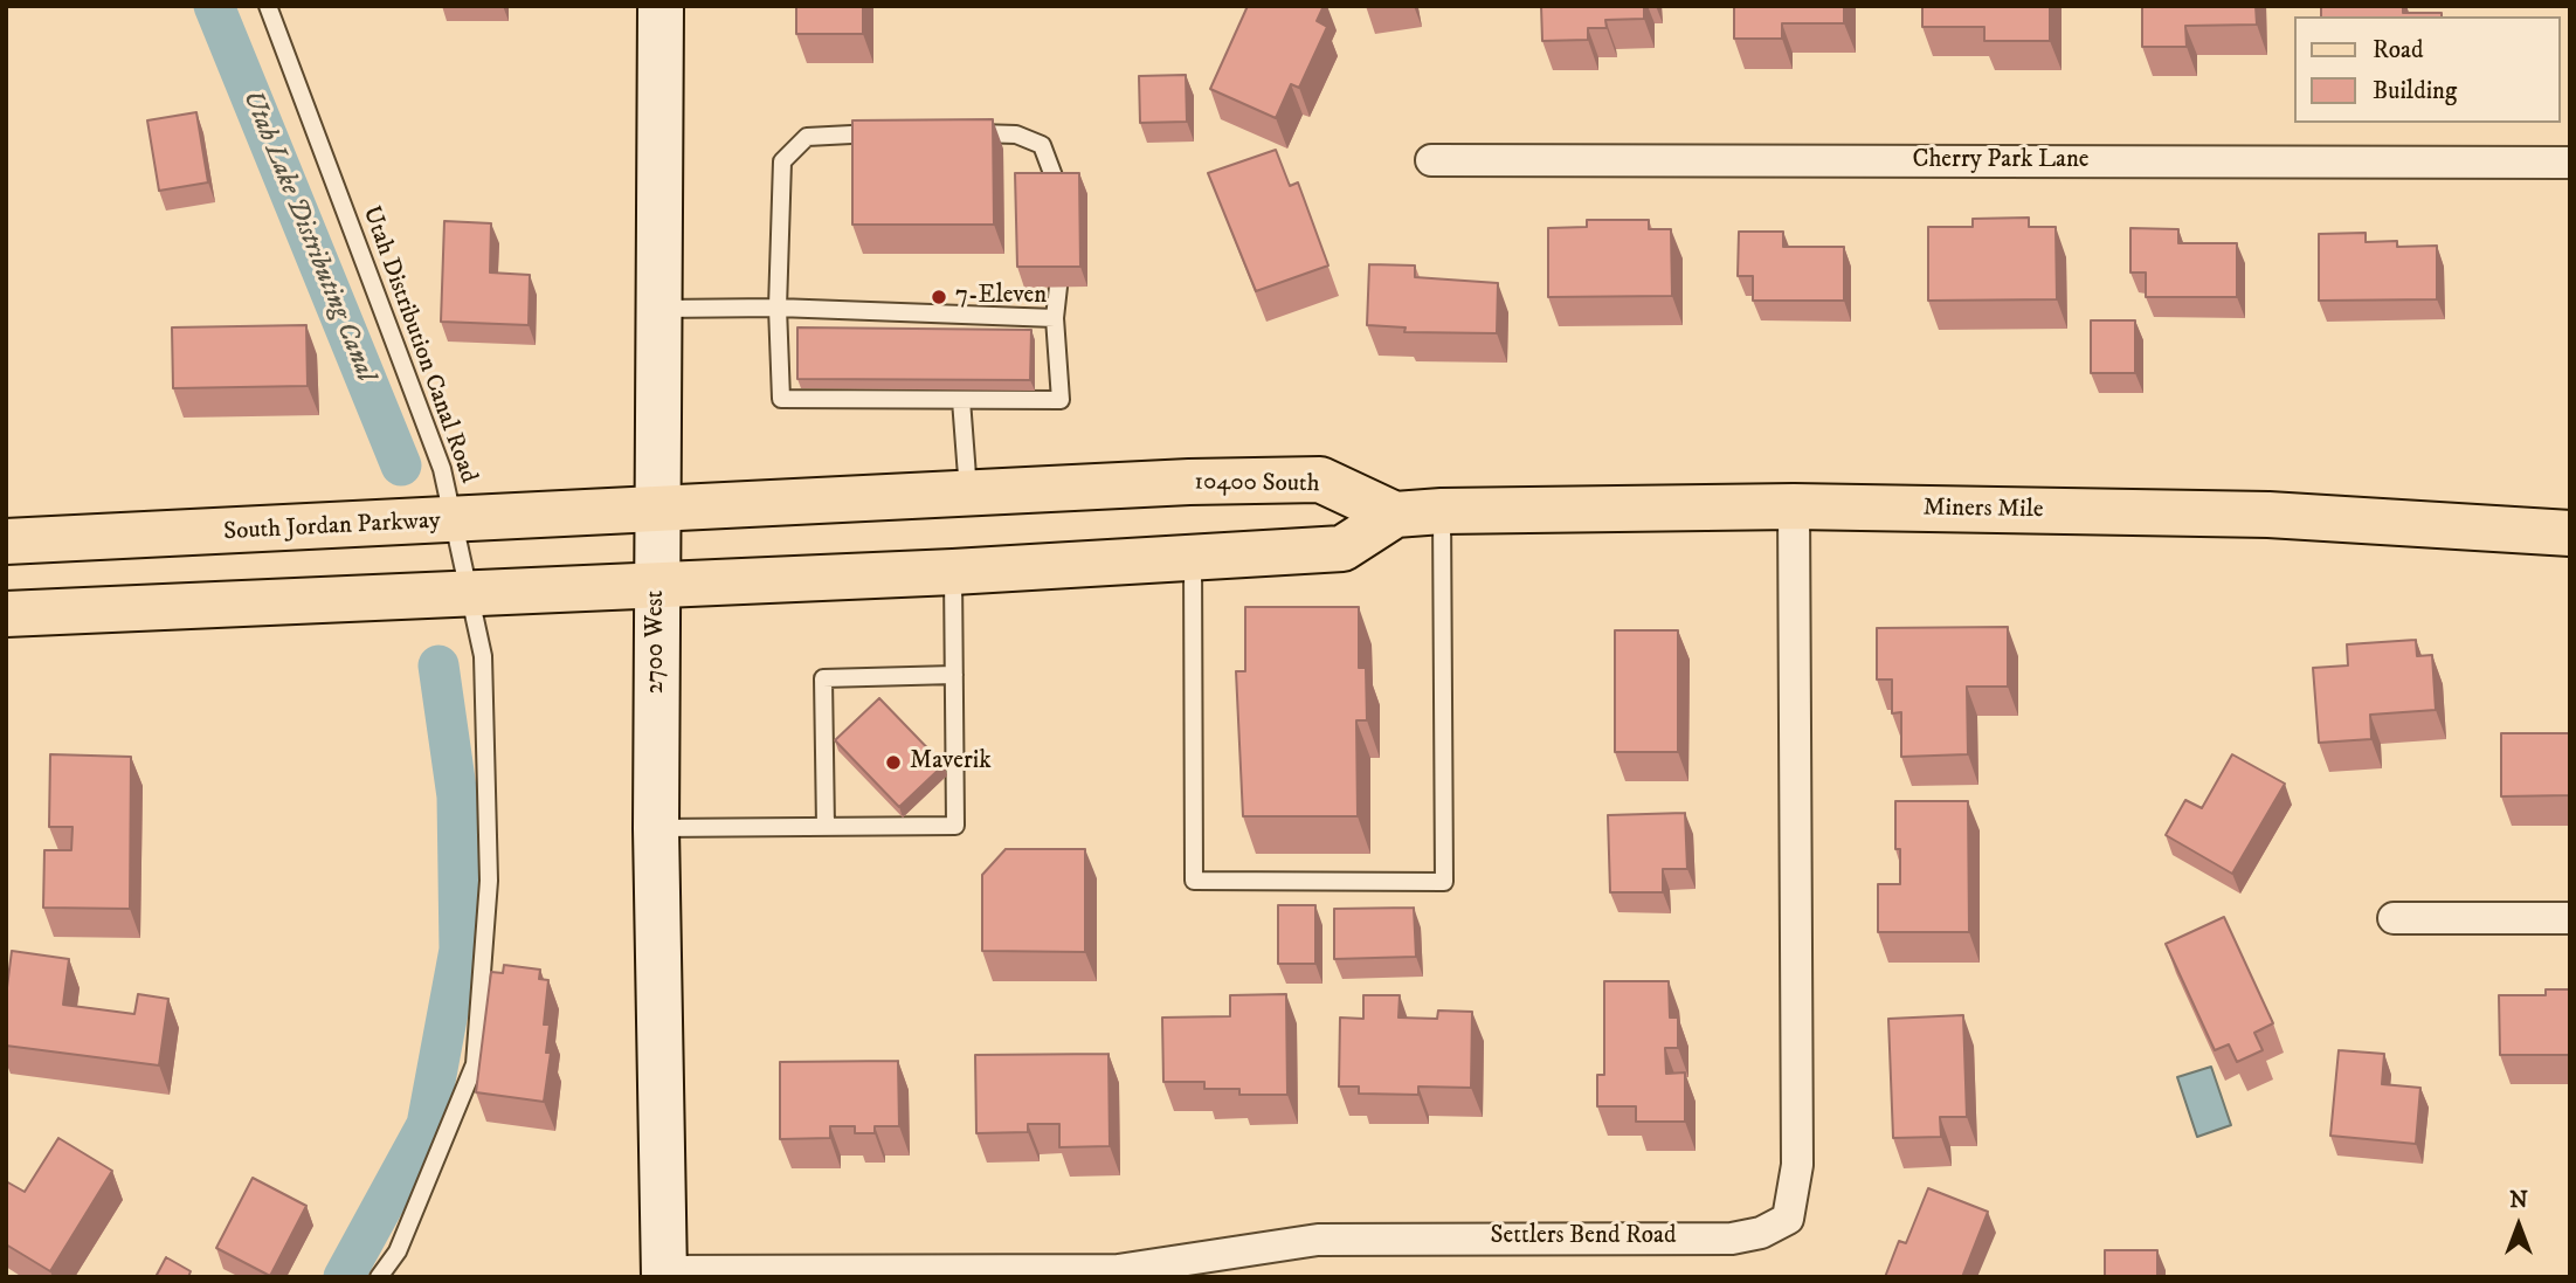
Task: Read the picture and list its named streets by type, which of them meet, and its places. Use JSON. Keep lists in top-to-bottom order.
{
  "streets": {
    "main road": [
      "10400 South",
      "Miners Mile",
      "South Jordan Parkway",
      "2700 West"
    ],
    "street": ["Cherry Park Lane", "Settlers Bend Road"],
    "lane": ["Utah Distribution Canal Road"]
  },
  "crossings": [
    ["Utah Distribution Canal Road", "South Jordan Parkway"],
    ["10400 South", "Miners Mile"],
    ["10400 South", "South Jordan Parkway"],
    ["10400 South", "2700 West"],
    ["Miners Mile", "Settlers Bend Road"],
    ["South Jordan Parkway", "2700 West"],
    ["2700 West", "Settlers Bend Road"]
  ],
  "water": ["Utah Lake Distributing Canal"],
  "places": ["7-Eleven", "Maverik"],
  "legend": ["Road", "Building"],
  "north": "top"
}
